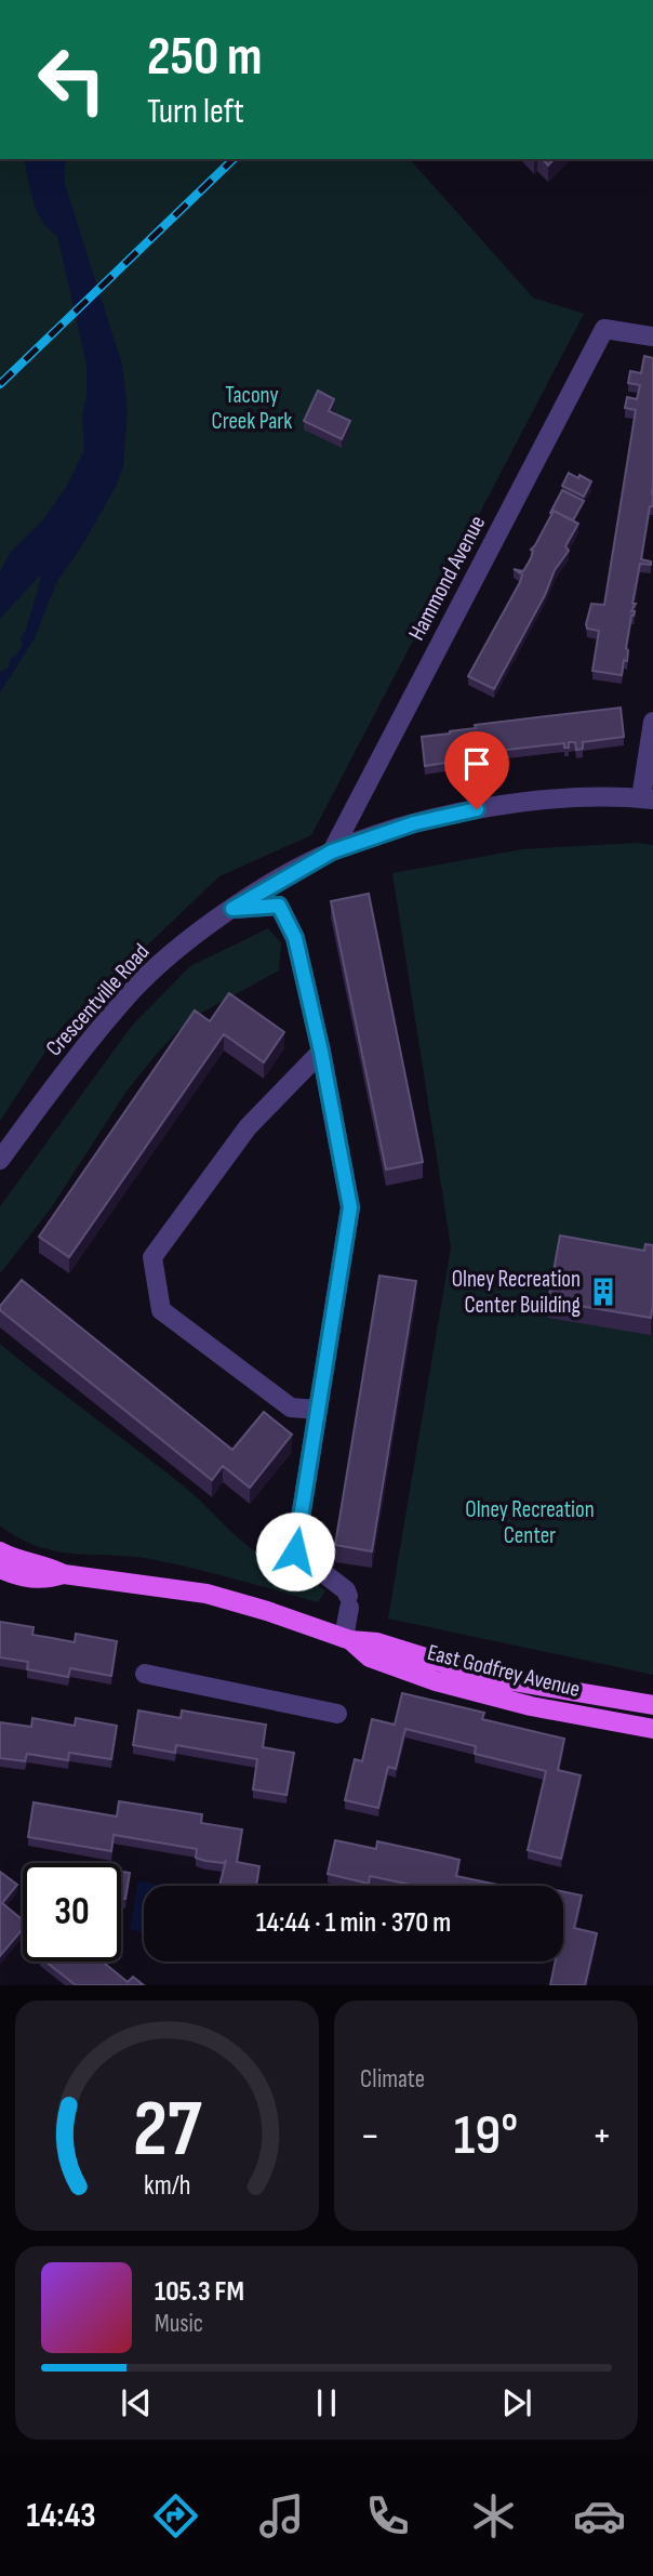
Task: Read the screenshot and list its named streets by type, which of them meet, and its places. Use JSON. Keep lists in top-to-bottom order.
{
  "streets": {
    "main road": ["East Godfrey Avenue"],
    "street": ["Hammond Avenue", "Crescentville Road"]
  },
  "crossings": [
    ["Hammond Avenue", "Crescentville Road"]
  ],
  "parks": ["Tacony Creek Park", "Olney Recreation Center"],
  "places": {
    "building": ["Olney Recreation Center Building"]
  },
  "page": {
    "turn": ["250 m", "Turn left"],
    "limit": "30",
    "trip": "14:44 · 1 min · 370 m",
    "tile": "Climate",
    "heat": ["−", "19°", "+"],
    "song": ["105.3 FM", "Music"],
    "tabs": "14:43",
    "gauge": ["27", "km/h"]
  }
}
